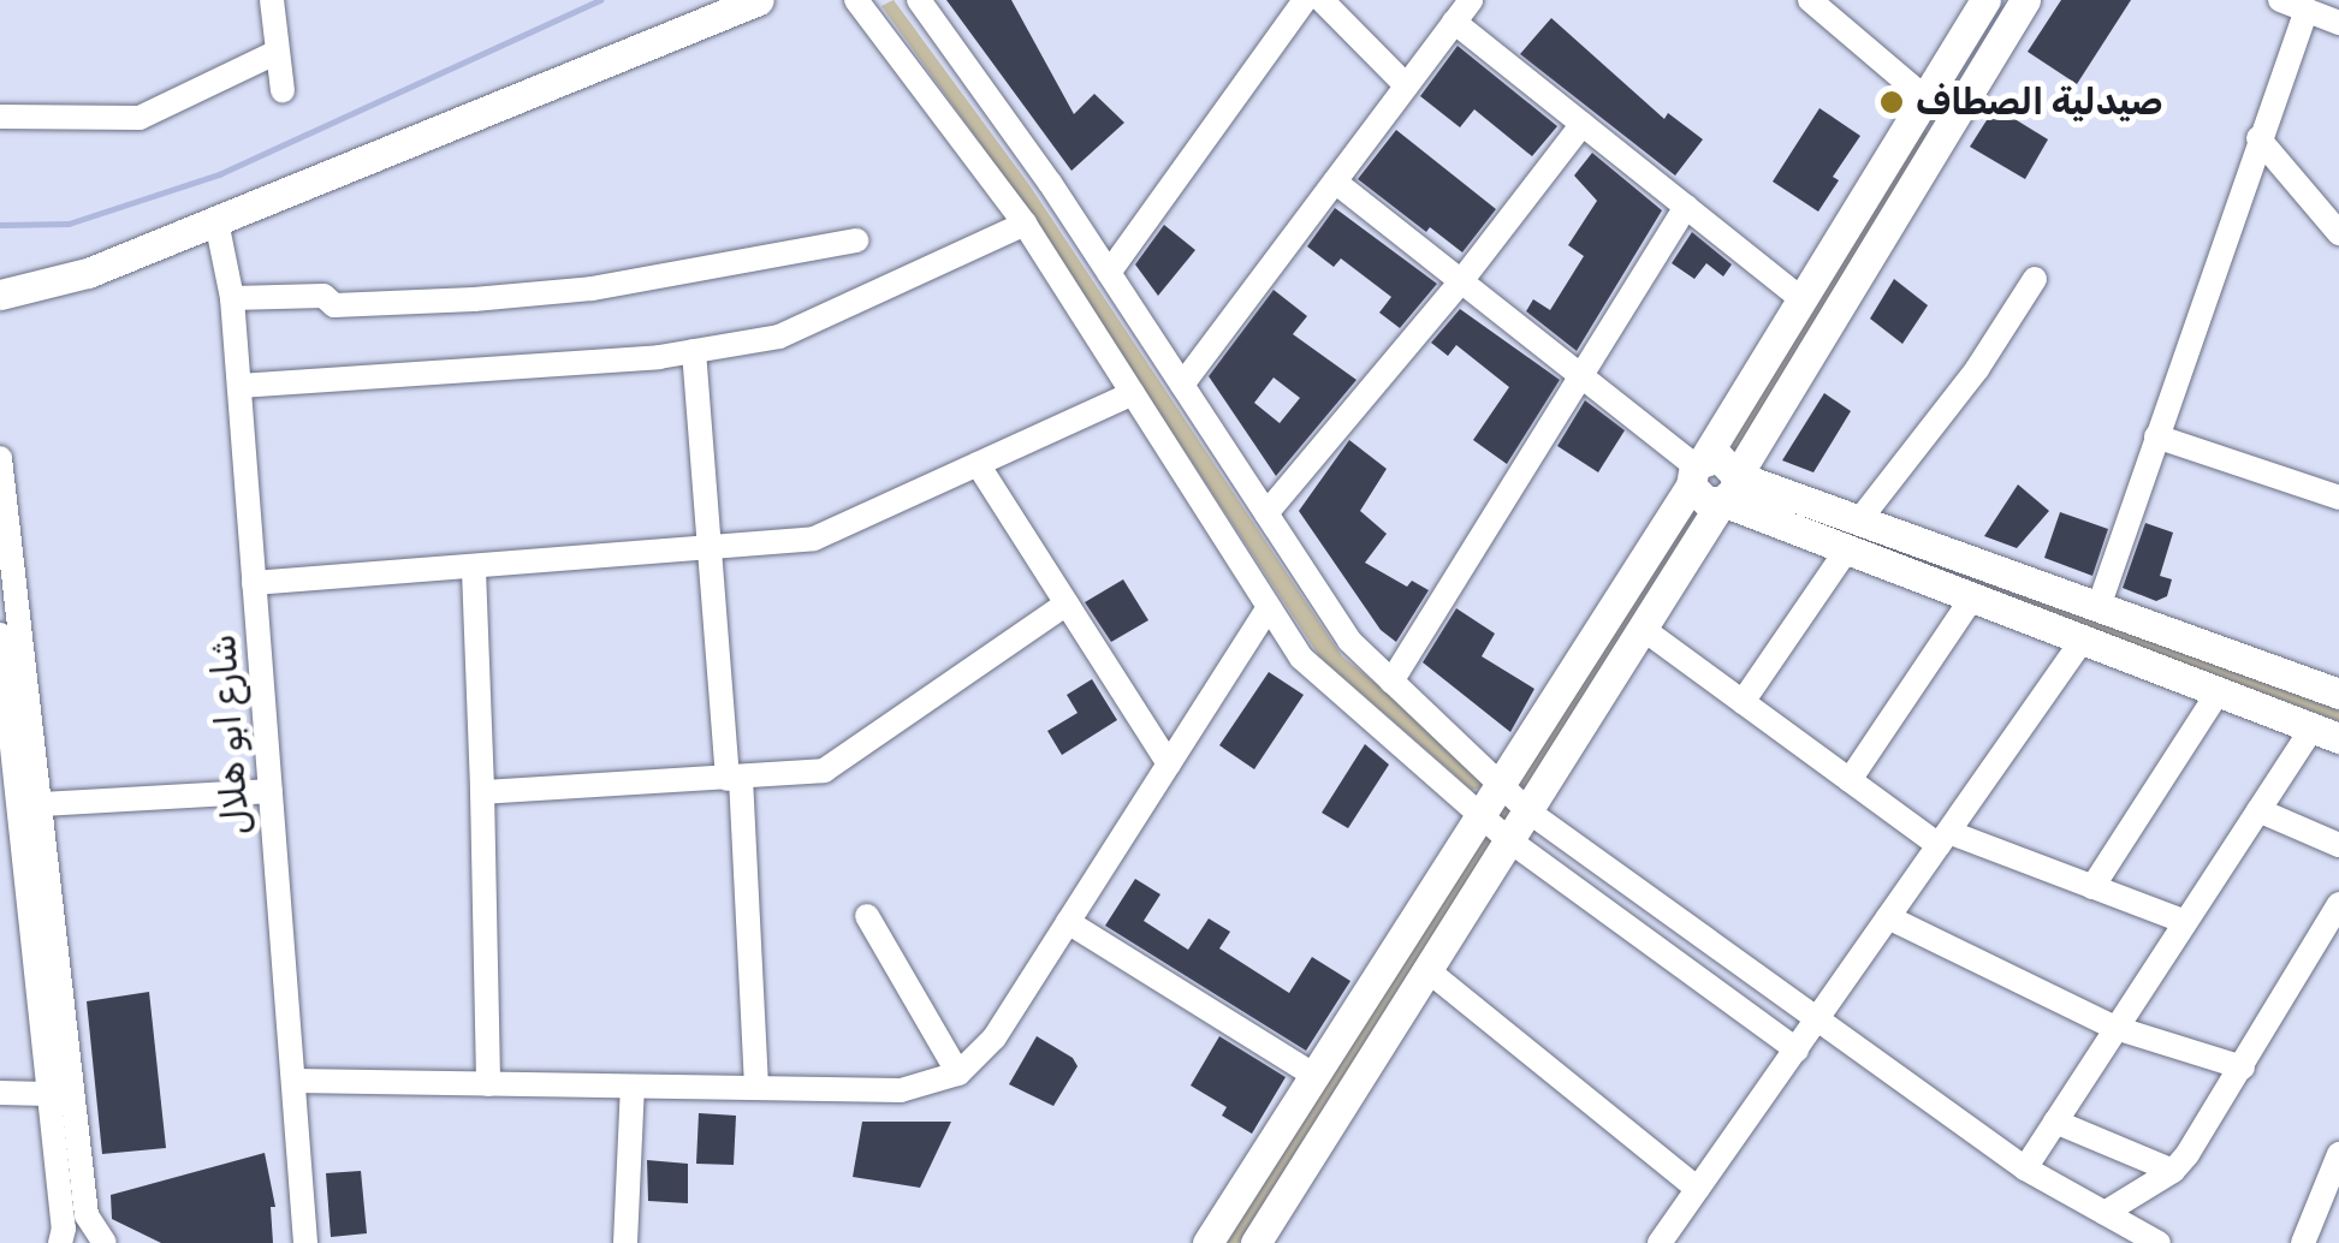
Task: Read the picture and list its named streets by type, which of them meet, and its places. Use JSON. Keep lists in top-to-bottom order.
{
  "streets": {
    "street": ["شارع ابو هلال"]
  },
  "places": ["صيدلية الصطاف"]
}
